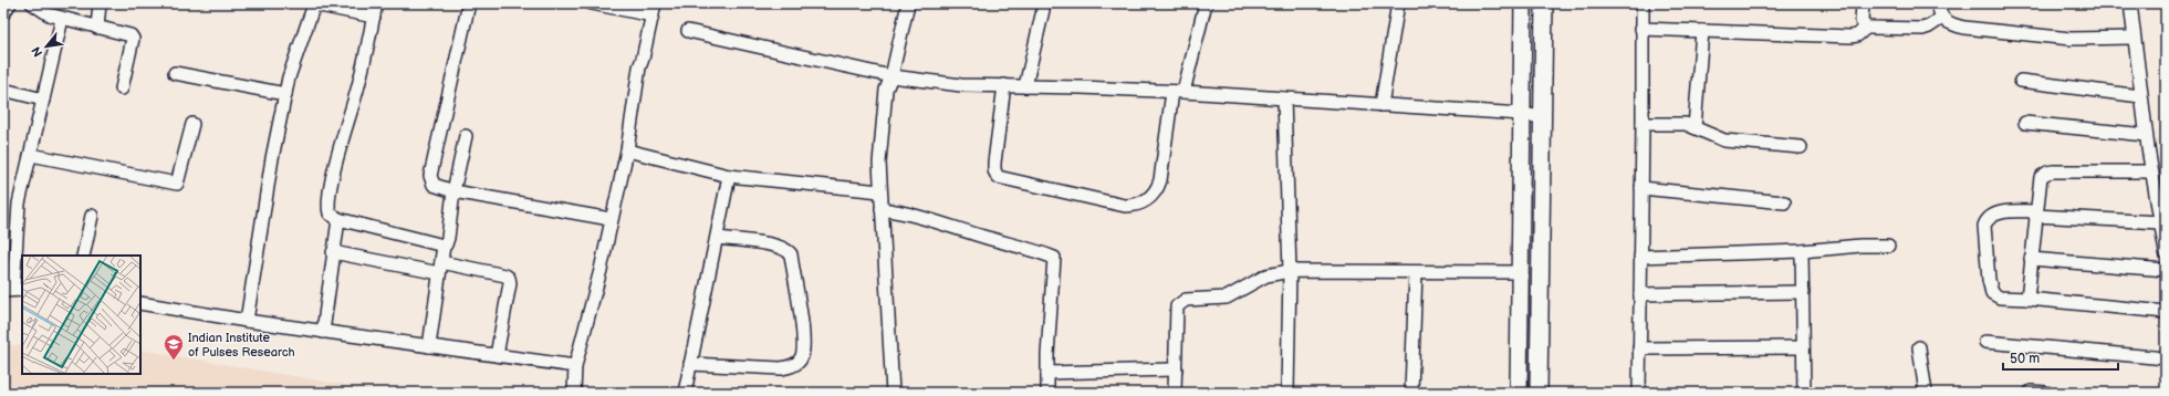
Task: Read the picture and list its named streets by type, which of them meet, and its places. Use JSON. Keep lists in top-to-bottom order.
{
  "places": {
    "school or university": ["Indian Institute of Pulses Research"]
  },
  "scale_bar": "50 m",
  "north": "bottom left"
}
